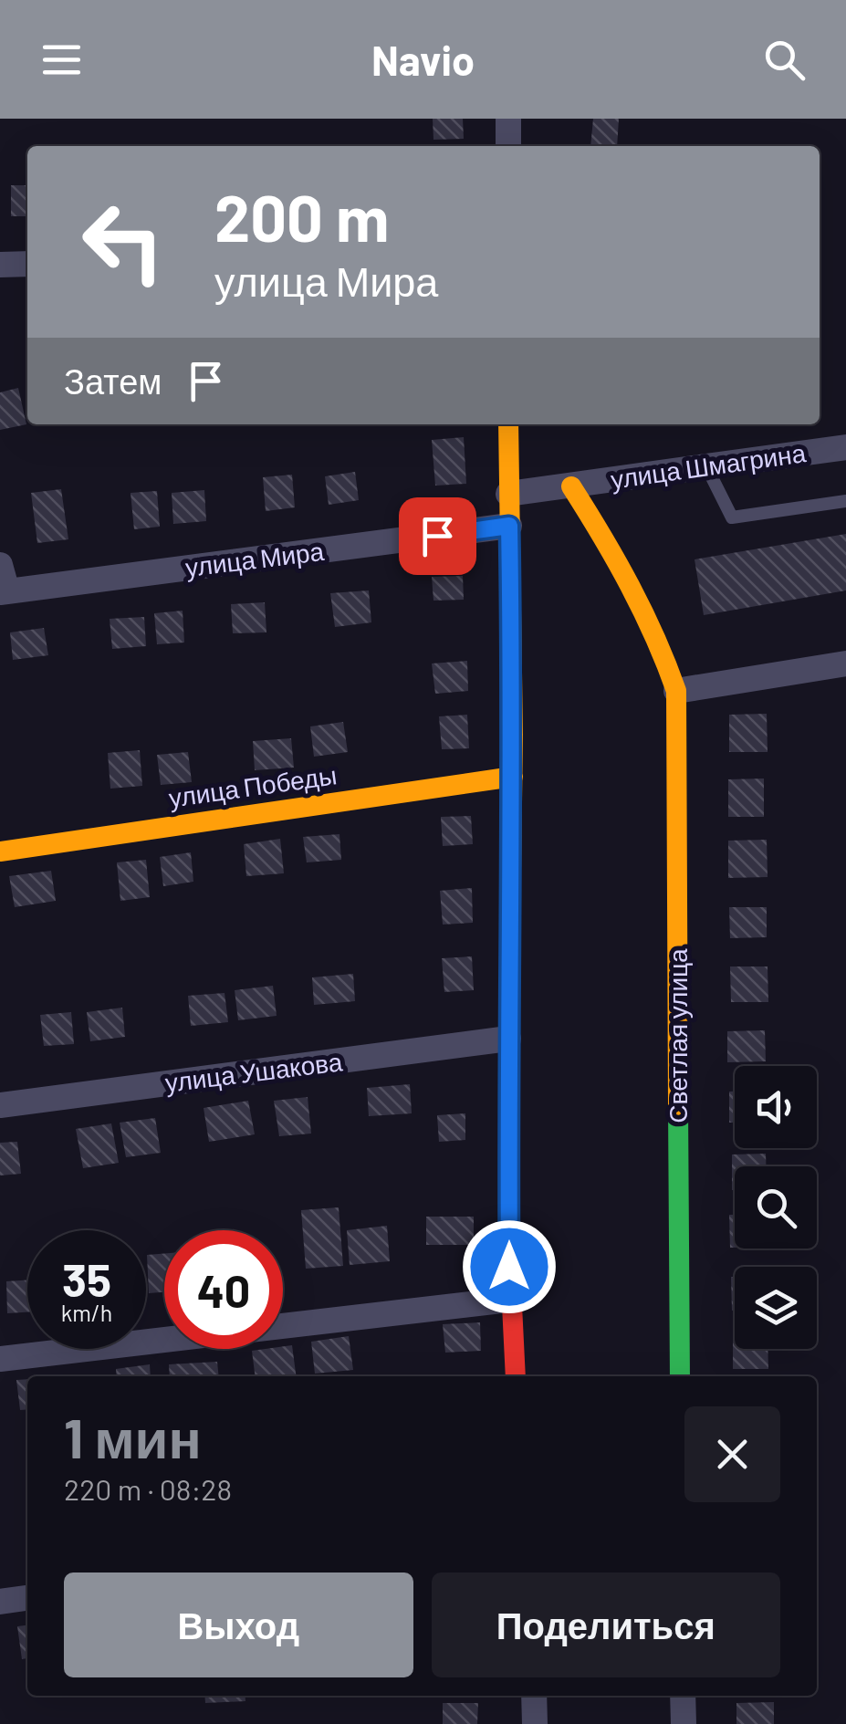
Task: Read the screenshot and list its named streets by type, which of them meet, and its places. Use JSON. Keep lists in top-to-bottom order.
{
  "streets": {
    "street": [
      "улица Шмагрина",
      "улица Мира",
      "улица Победы",
      "Светлая улица",
      "улица Ушакова"
    ]
  },
  "page": {
    "header": "Navio",
    "turn": ["200 m", "улица Мира"],
    "then": "Затем",
    "speed": "35 km/h",
    "limit": "40",
    "heading": ["1 мин", "220 m · 08:28"],
    "buttons": ["Выход", "Поделиться"]
  }
}
